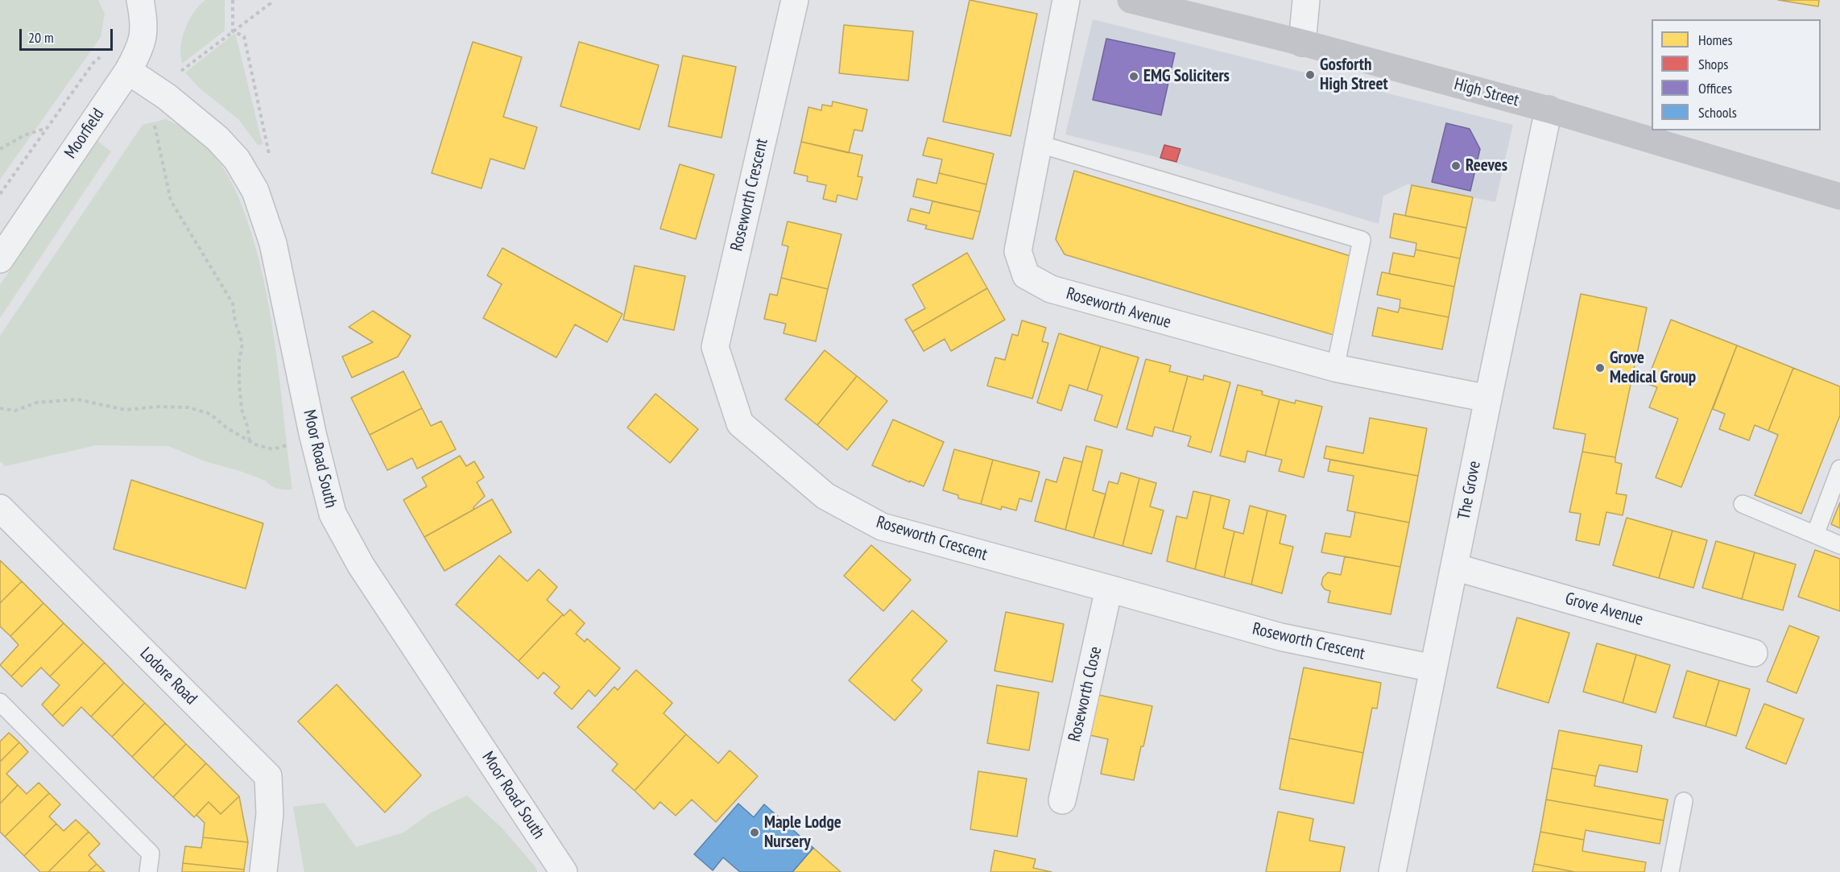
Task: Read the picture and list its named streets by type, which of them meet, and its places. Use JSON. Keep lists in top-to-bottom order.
{
  "streets": {
    "main road": ["High Street"],
    "street": [
      "Moorfield",
      "Roseworth Crescent",
      "Roseworth Avenue",
      "Moor Road South",
      "The Grove",
      "Grove Avenue",
      "Lodore Road",
      "Roseworth Close"
    ]
  },
  "crossings": [
    ["High Street", "The Grove"],
    ["Moorfield", "Moor Road South"],
    ["Roseworth Crescent", "The Grove"],
    ["Roseworth Crescent", "Roseworth Close"],
    ["Roseworth Avenue", "The Grove"],
    ["The Grove", "Grove Avenue"]
  ],
  "places": [
    "Gosforth High Street",
    "EMG Soliciters",
    "Reeves",
    "Grove Medical Group",
    "Maple Lodge Nursery"
  ],
  "legend": [
    "Homes",
    "Shops",
    "Offices",
    "Schools"
  ],
  "scale_bar": "20 m"
}
